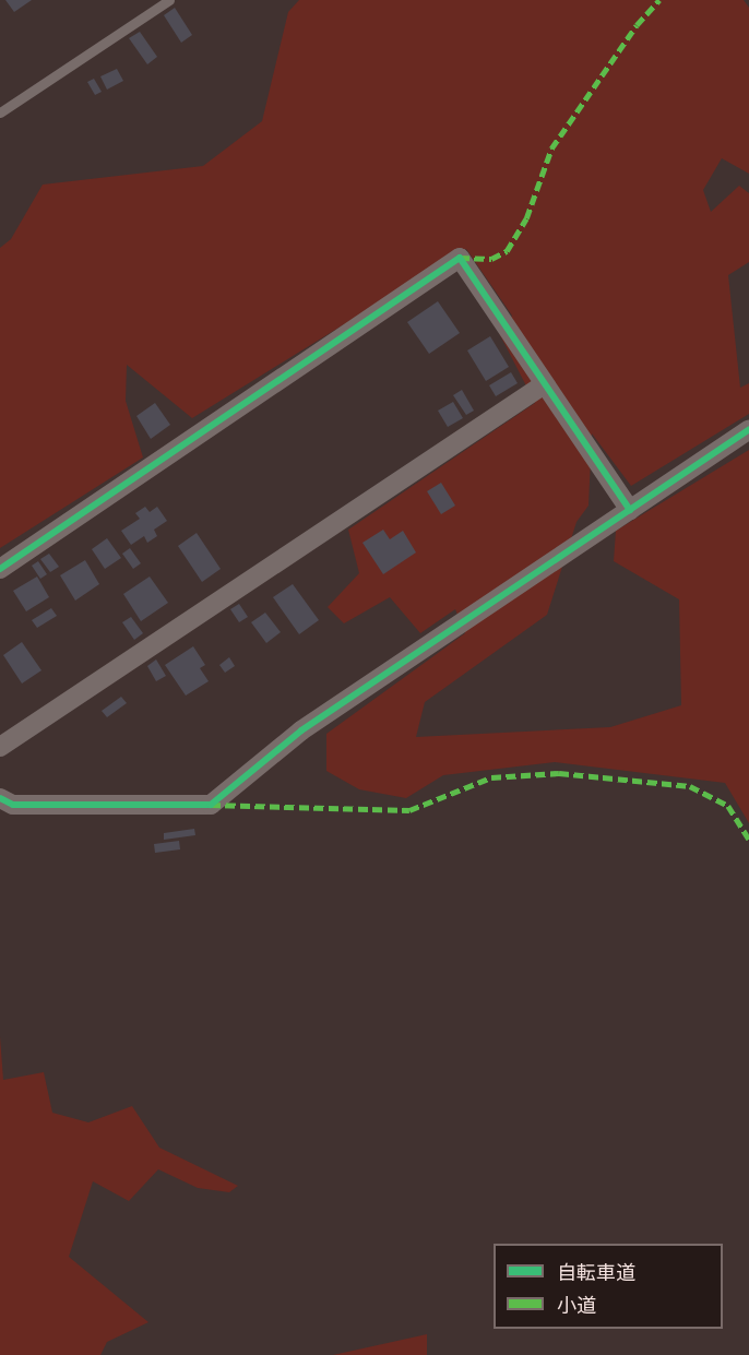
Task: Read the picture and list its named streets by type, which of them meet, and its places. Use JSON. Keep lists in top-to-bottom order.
{
  "legend": ["自転車道", "小道"]
}
